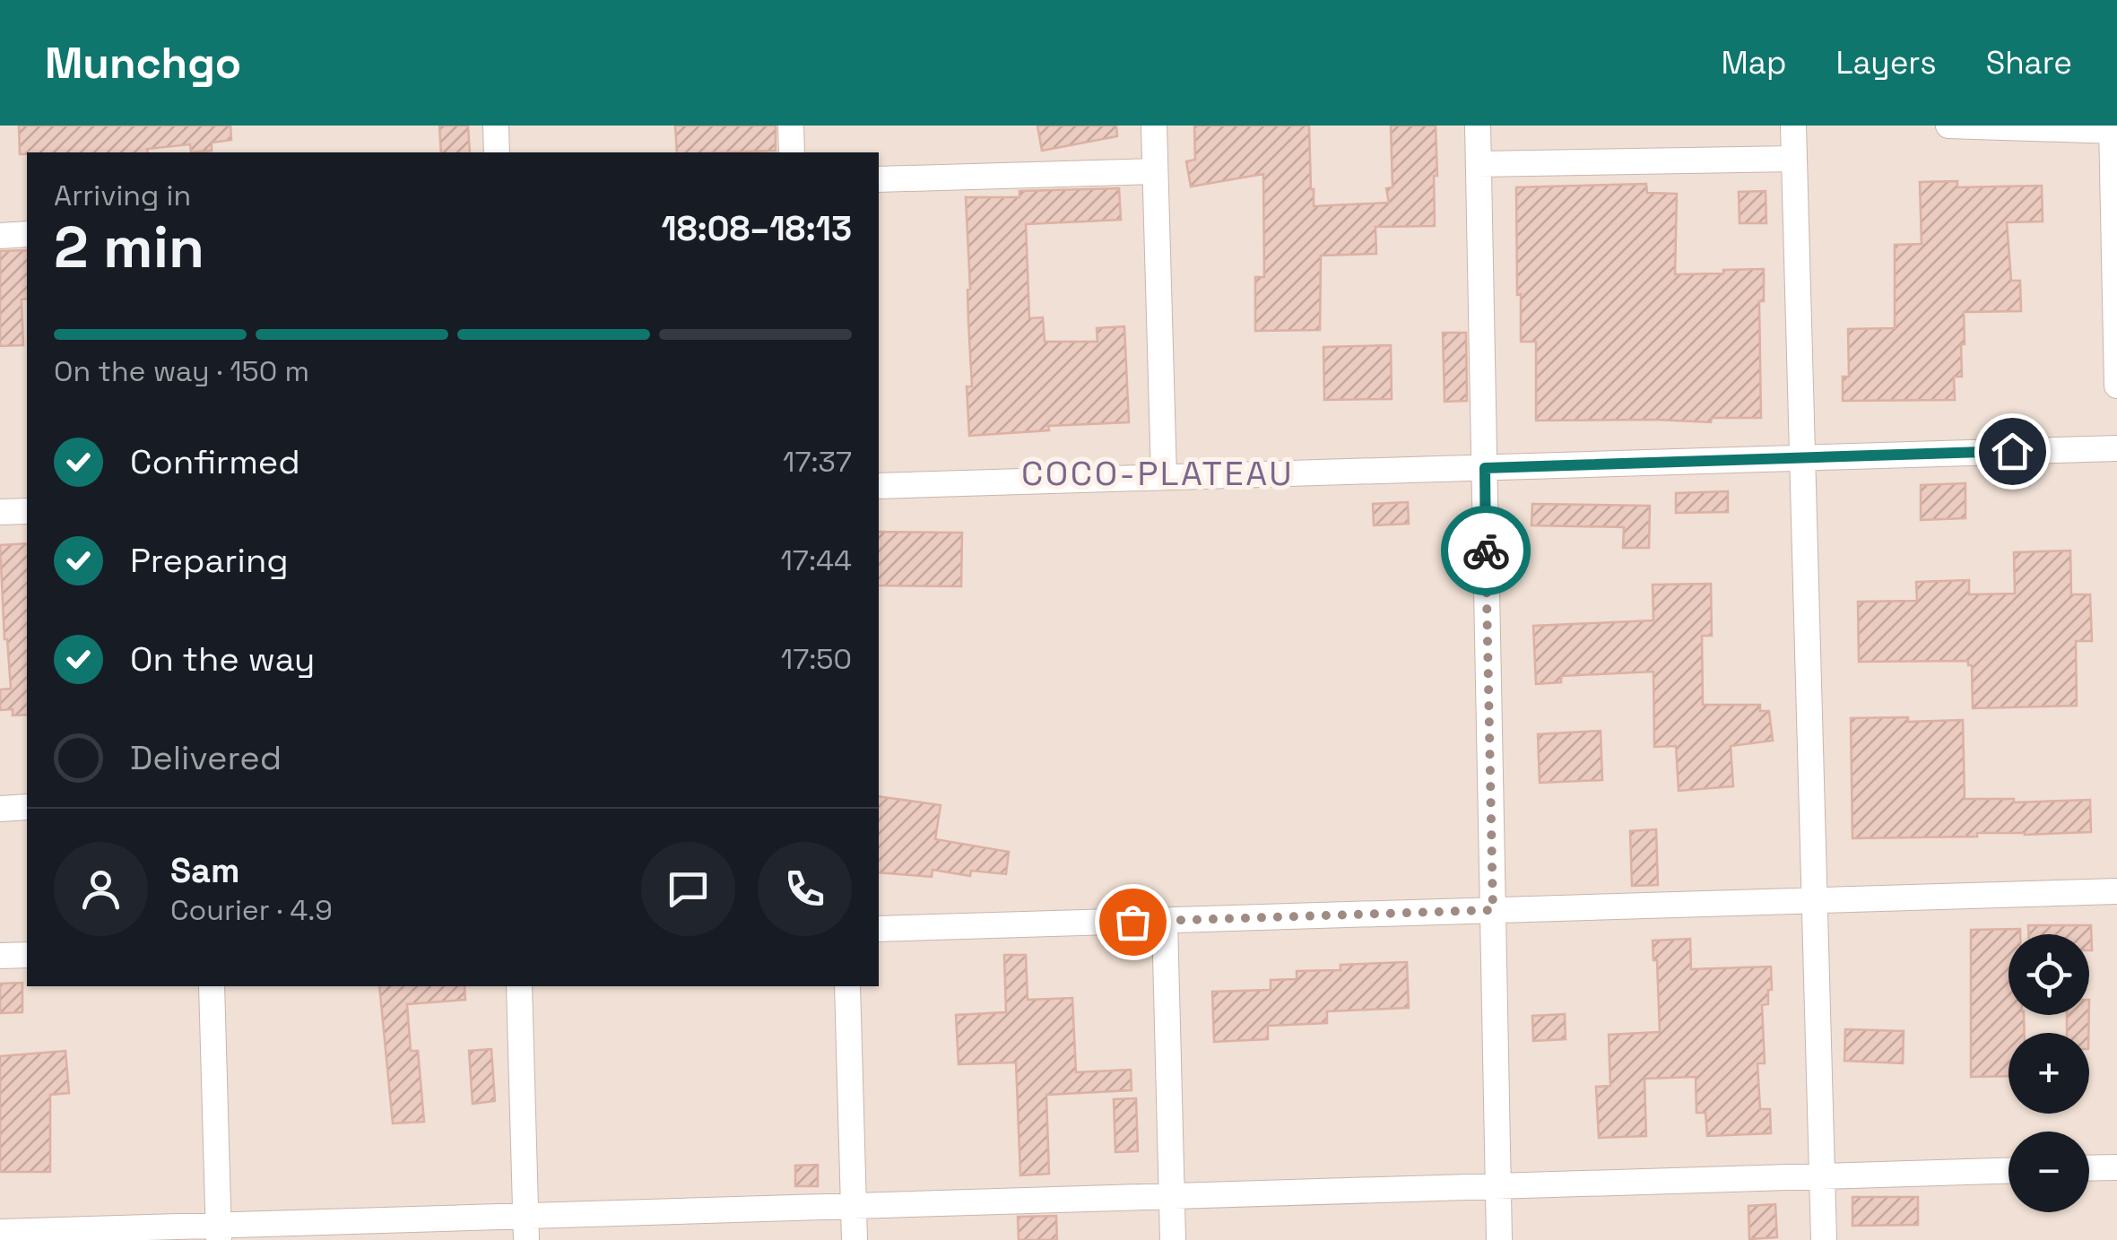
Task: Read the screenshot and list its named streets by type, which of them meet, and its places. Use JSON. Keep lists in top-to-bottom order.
{
  "districts": ["COCO-PLATEAU"],
  "page": {
    "header": "Munchgo",
    "nav": ["Map", "Layers", "Share"],
    "heading": ["2 min", "Arriving in", "18:08–18:13"],
    "panel": ["Sam", "Courier · 4.9"],
    "bar": "On the way · 150 m",
    "list": [
      ["Confirmed", "17:37"],
      ["Preparing", "17:44"],
      ["On the way", "17:50"],
      "Delivered"
    ],
    "map_buttons": ["+", "−"]
  }
}
